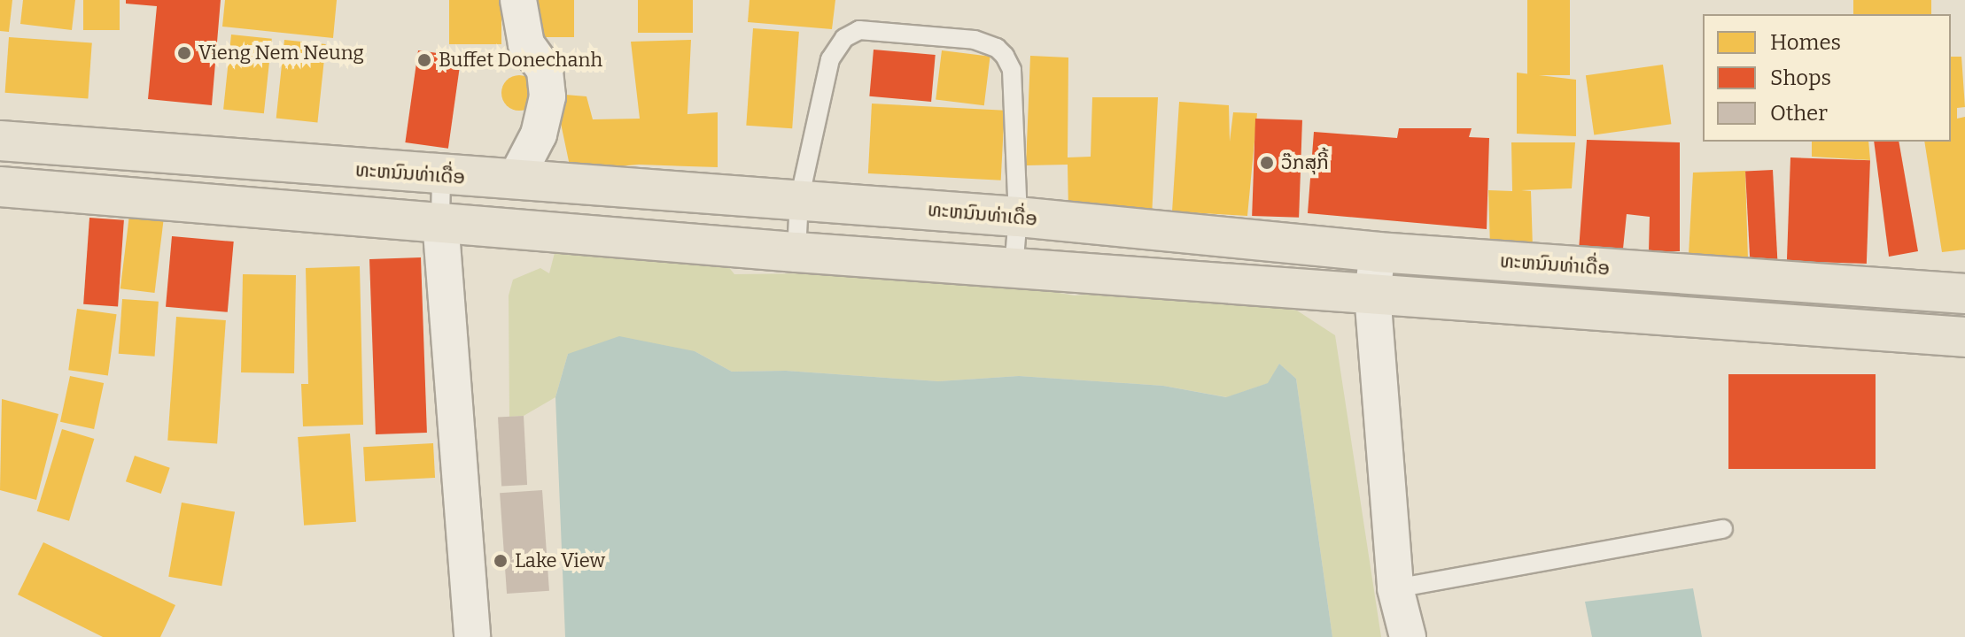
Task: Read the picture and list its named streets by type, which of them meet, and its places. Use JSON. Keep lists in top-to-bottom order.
{
  "streets": {
    "main road": ["ທະຫນົນທ່າເດື່ອ"]
  },
  "places": [
    "Vieng Nem Neung",
    "Buffet Donechanh",
    "ວ໊ກສຸກີ້",
    "Lake View"
  ],
  "legend": ["Homes", "Shops", "Other"]
}
